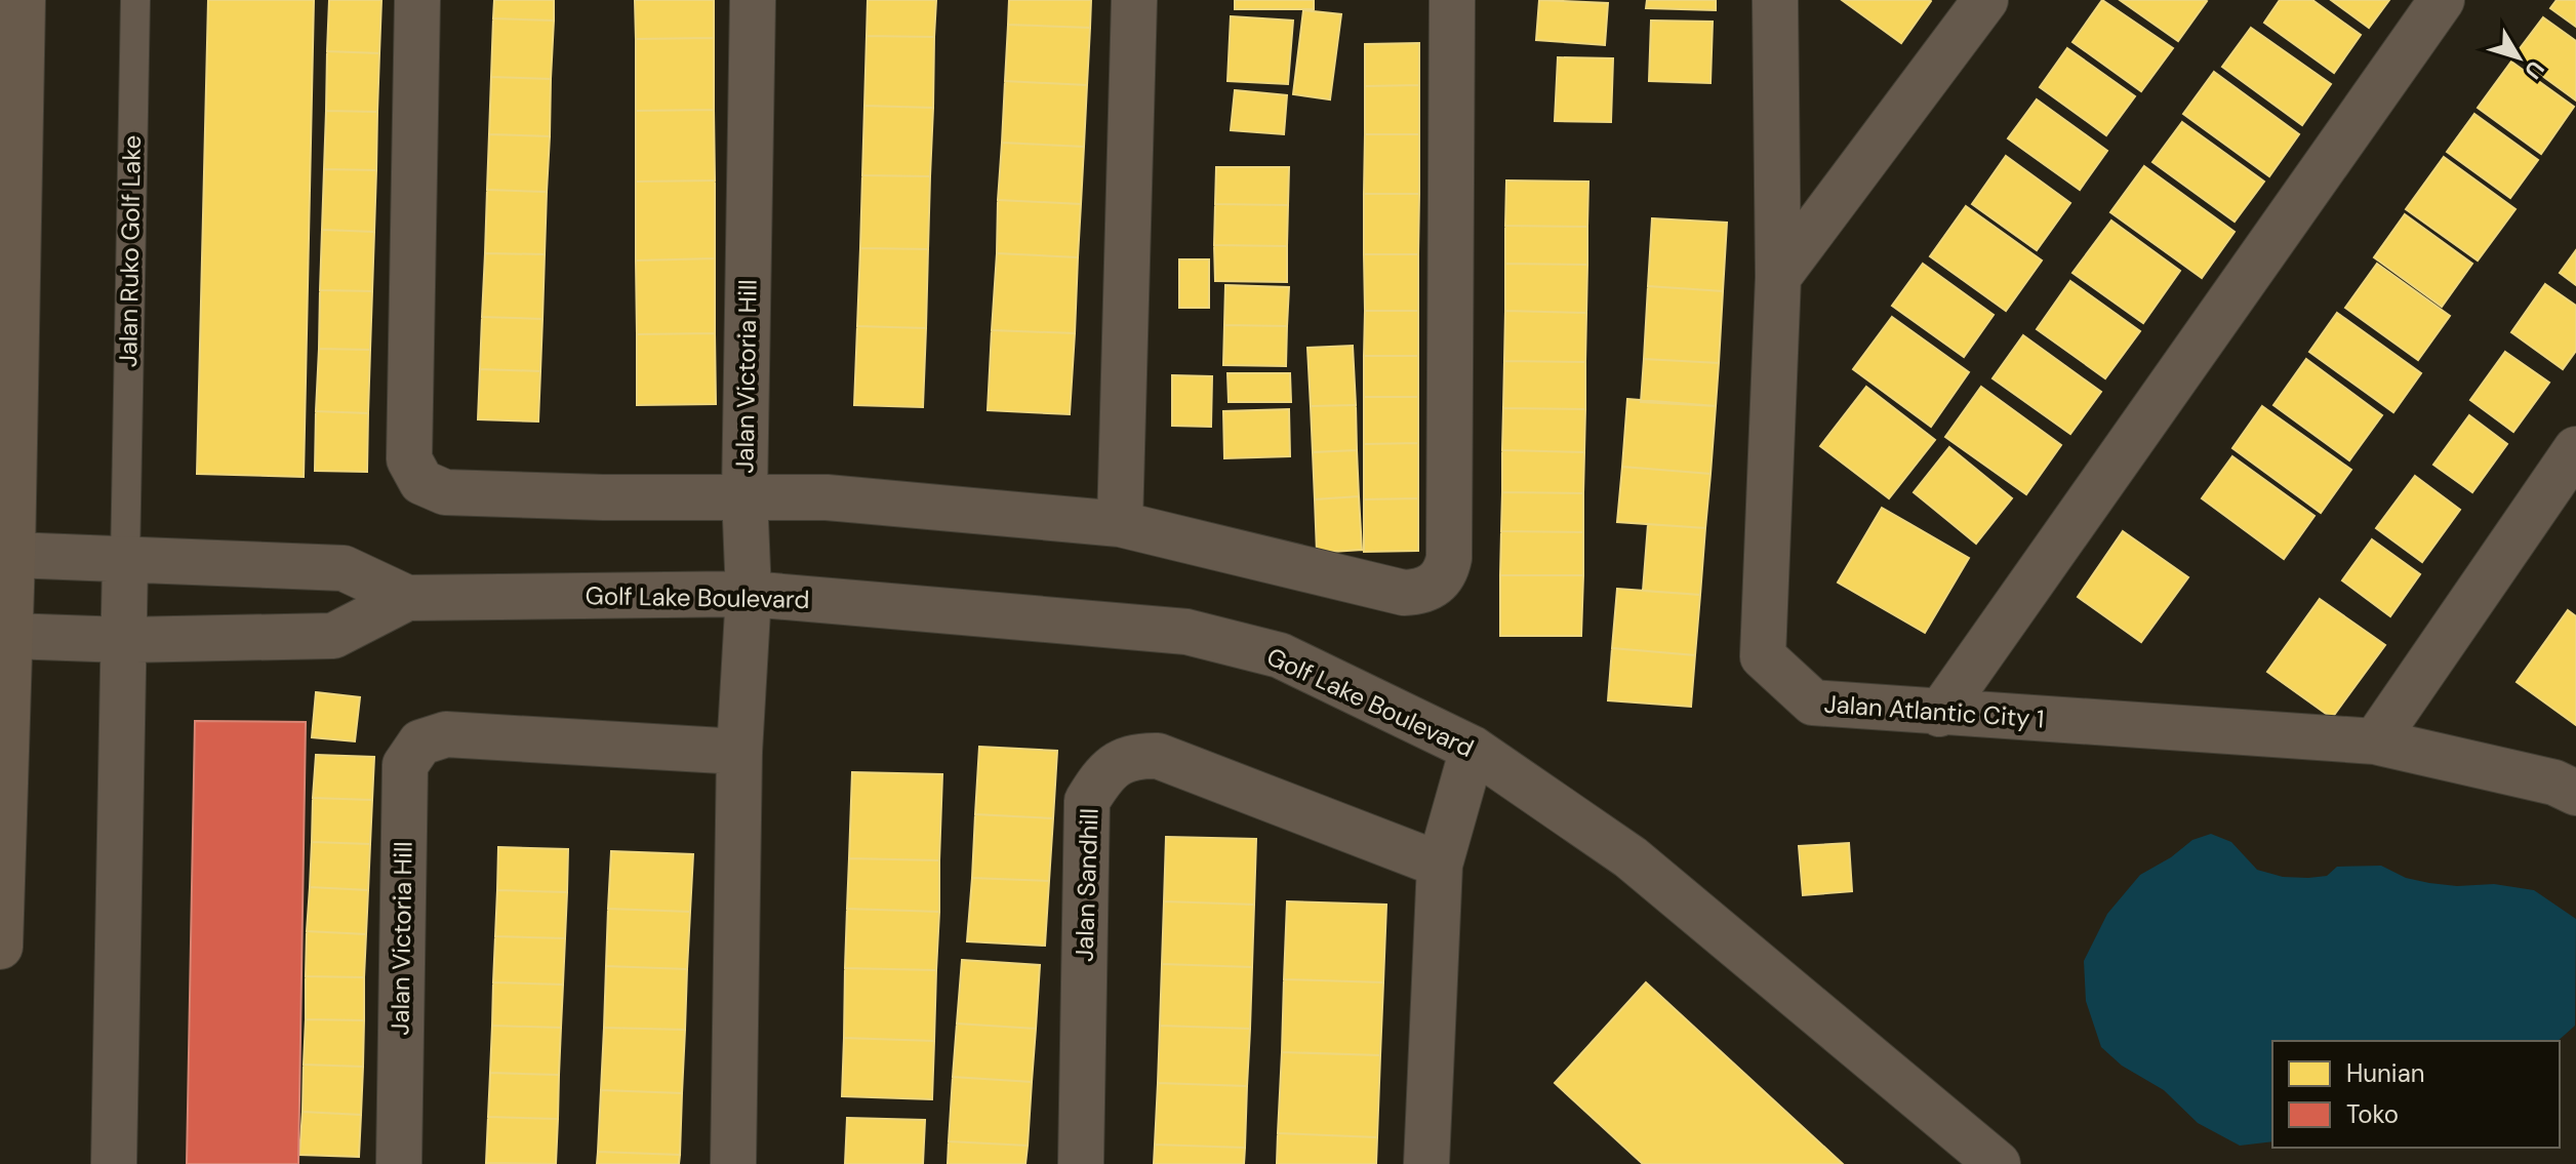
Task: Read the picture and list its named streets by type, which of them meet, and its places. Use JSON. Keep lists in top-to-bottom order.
{
  "streets": {
    "street": [
      "Jalan Victoria Hill",
      "Golf Lake Boulevard",
      "Jalan Atlantic City 1",
      "Jalan Sandhill"
    ],
    "lane": ["Jalan Ruko Golf Lake"]
  },
  "crossings": [
    ["Jalan Ruko Golf Lake", "Golf Lake Boulevard"],
    ["Jalan Victoria Hill", "Golf Lake Boulevard"]
  ],
  "legend": ["Hunian", "Toko"],
  "north": "bottom right"
}
